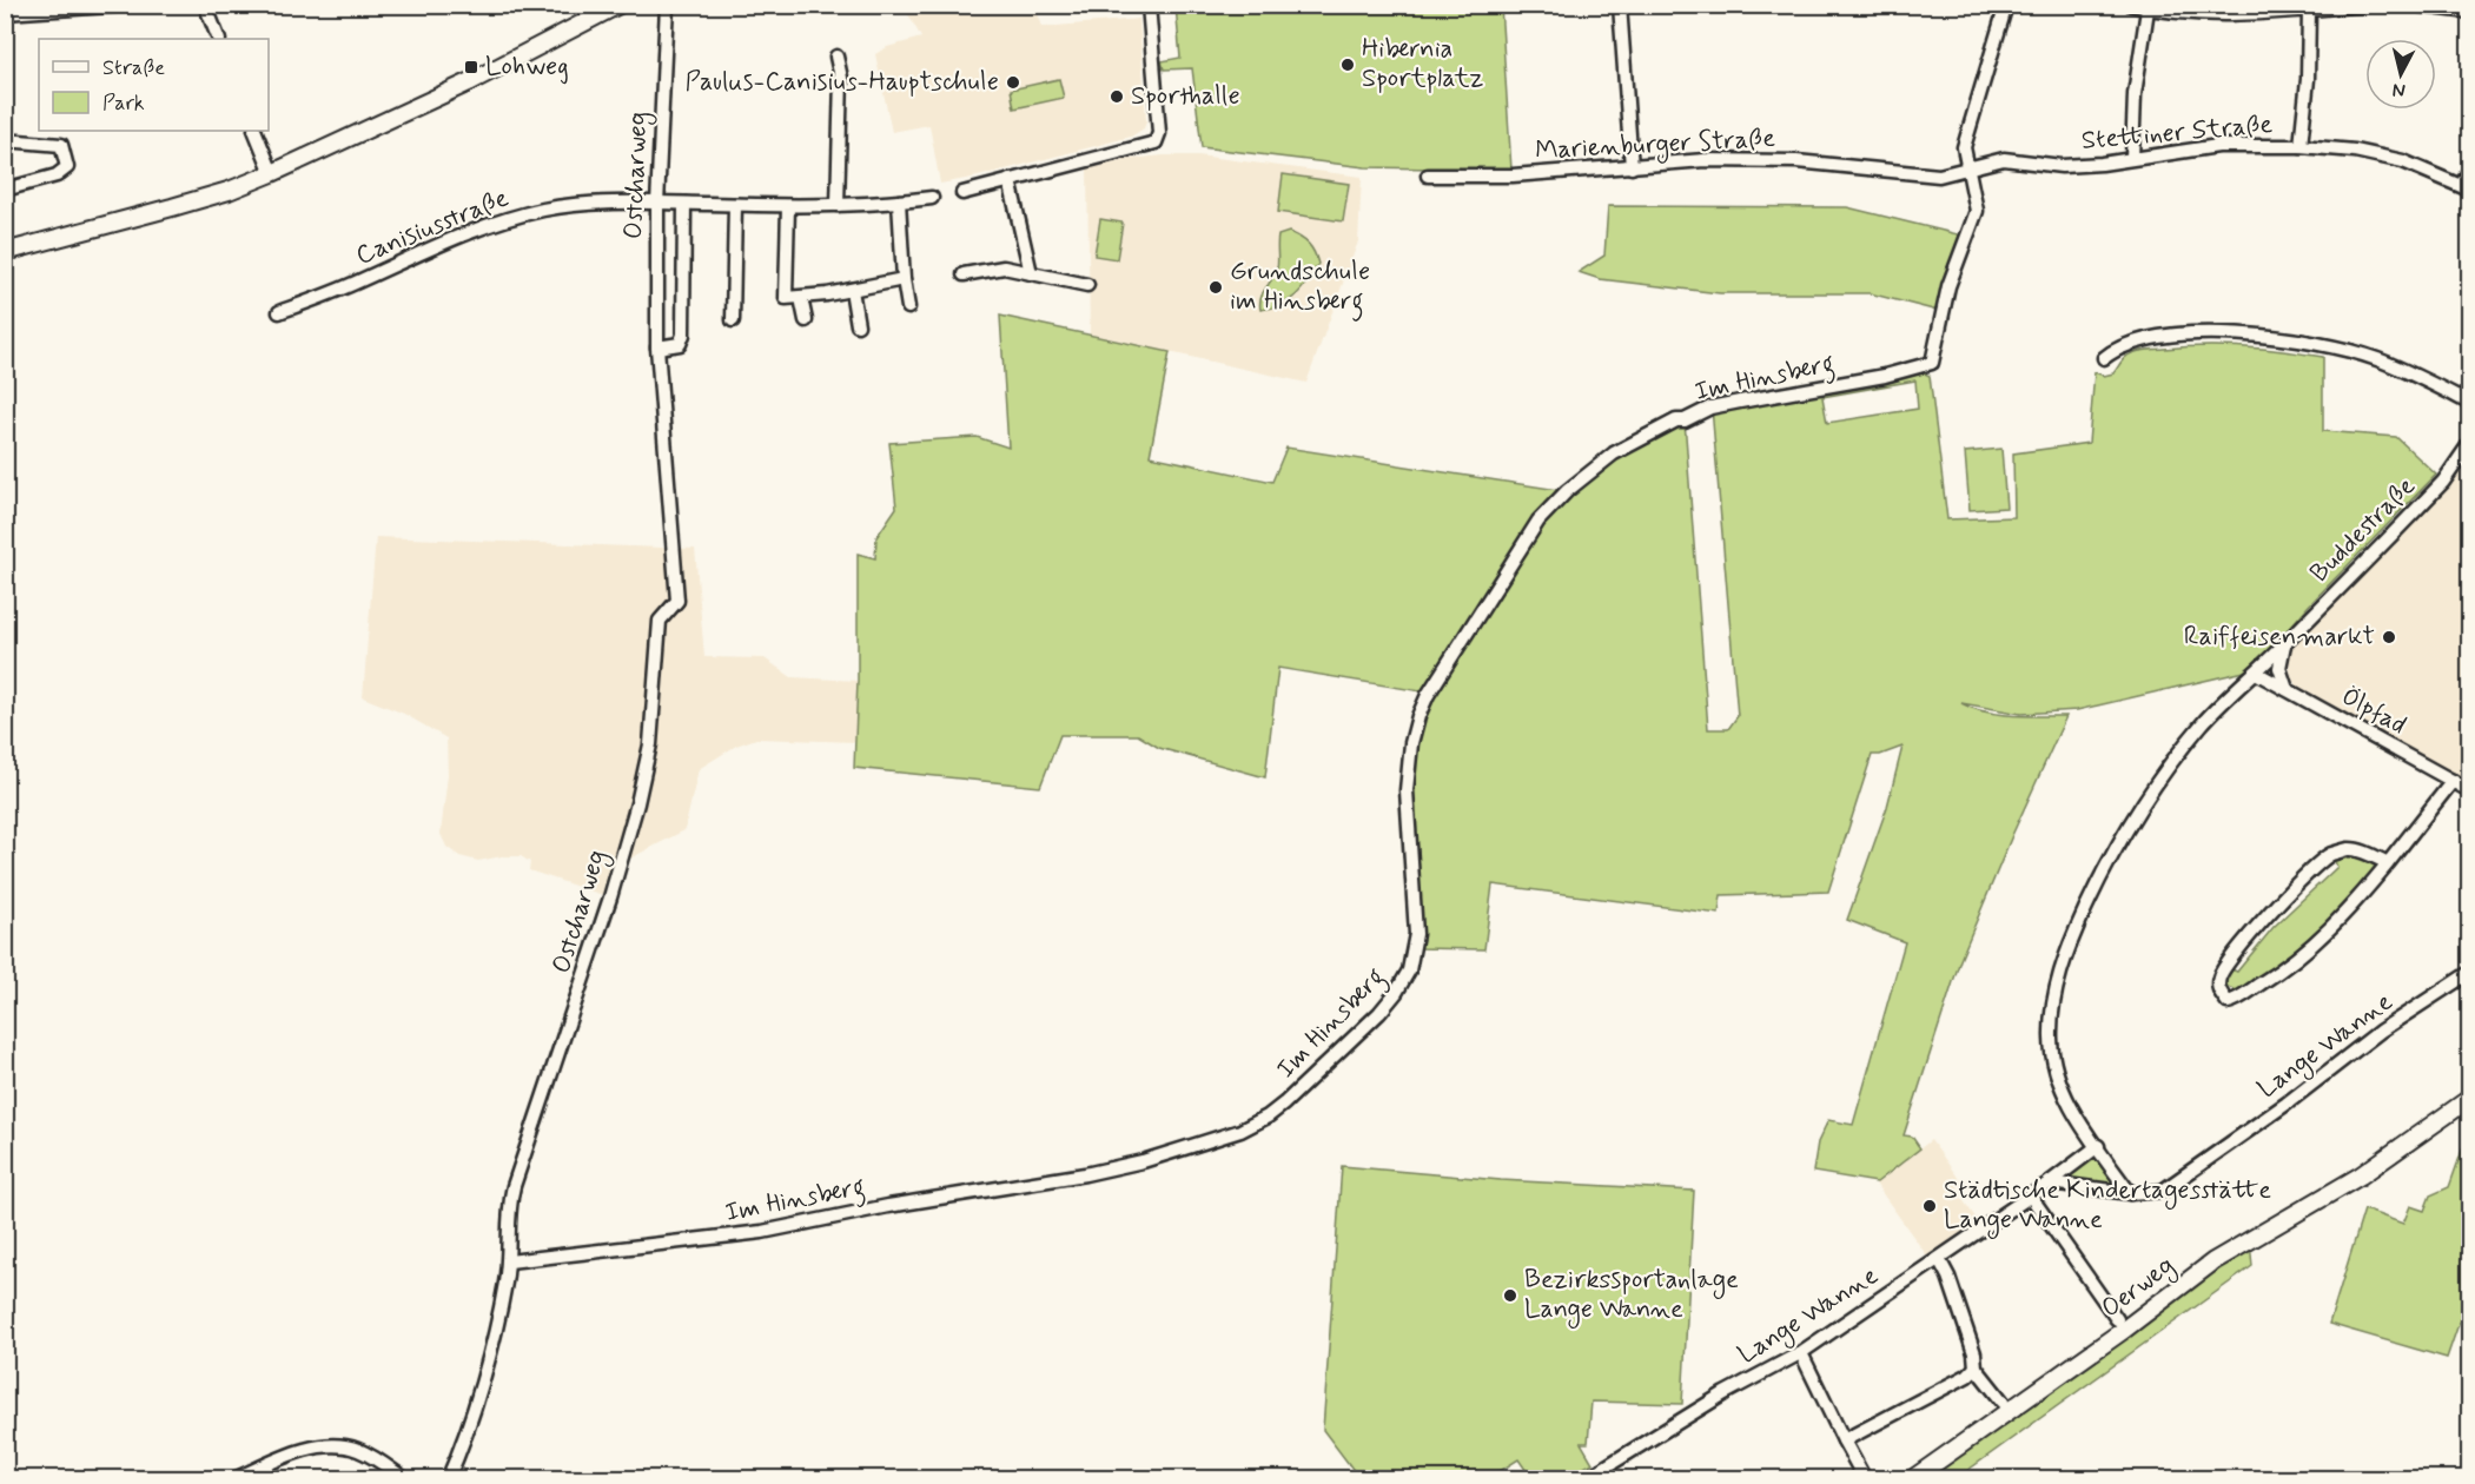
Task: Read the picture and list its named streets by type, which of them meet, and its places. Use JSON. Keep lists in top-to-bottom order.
{
  "streets": {
    "main road": ["Oerweg"],
    "street": [
      "Stettiner Straße",
      "Marienburger Straße",
      "Ostcharweg",
      "Canisiusstraße",
      "Im Hinsberg",
      "Buddestraße",
      "Ölpfad",
      "Lange Wanne"
    ]
  },
  "crossings": [
    ["Stettiner Straße", "Marienburger Straße"],
    ["Stettiner Straße", "Im Hinsberg"],
    ["Marienburger Straße", "Im Hinsberg"],
    ["Ostcharweg", "Canisiusstraße"],
    ["Ostcharweg", "Im Hinsberg"],
    ["Buddestraße", "Ölpfad"],
    ["Buddestraße", "Lange Wanne"]
  ],
  "places": {
    "other": [
      "Hibernia Sportplatz",
      "Paulus-Canisius-Hauptschule",
      "Sporthalle",
      "Grundschule im Hinsberg",
      "Raiffeisenmarkt",
      "Städtische Kindertagesstätte Lange Wanne",
      "Bezirkssportanlage Lange Wanne"
    ],
    "transit": ["Lohweg"]
  },
  "legend": ["Straße", "Park"],
  "north": "bottom"
}
